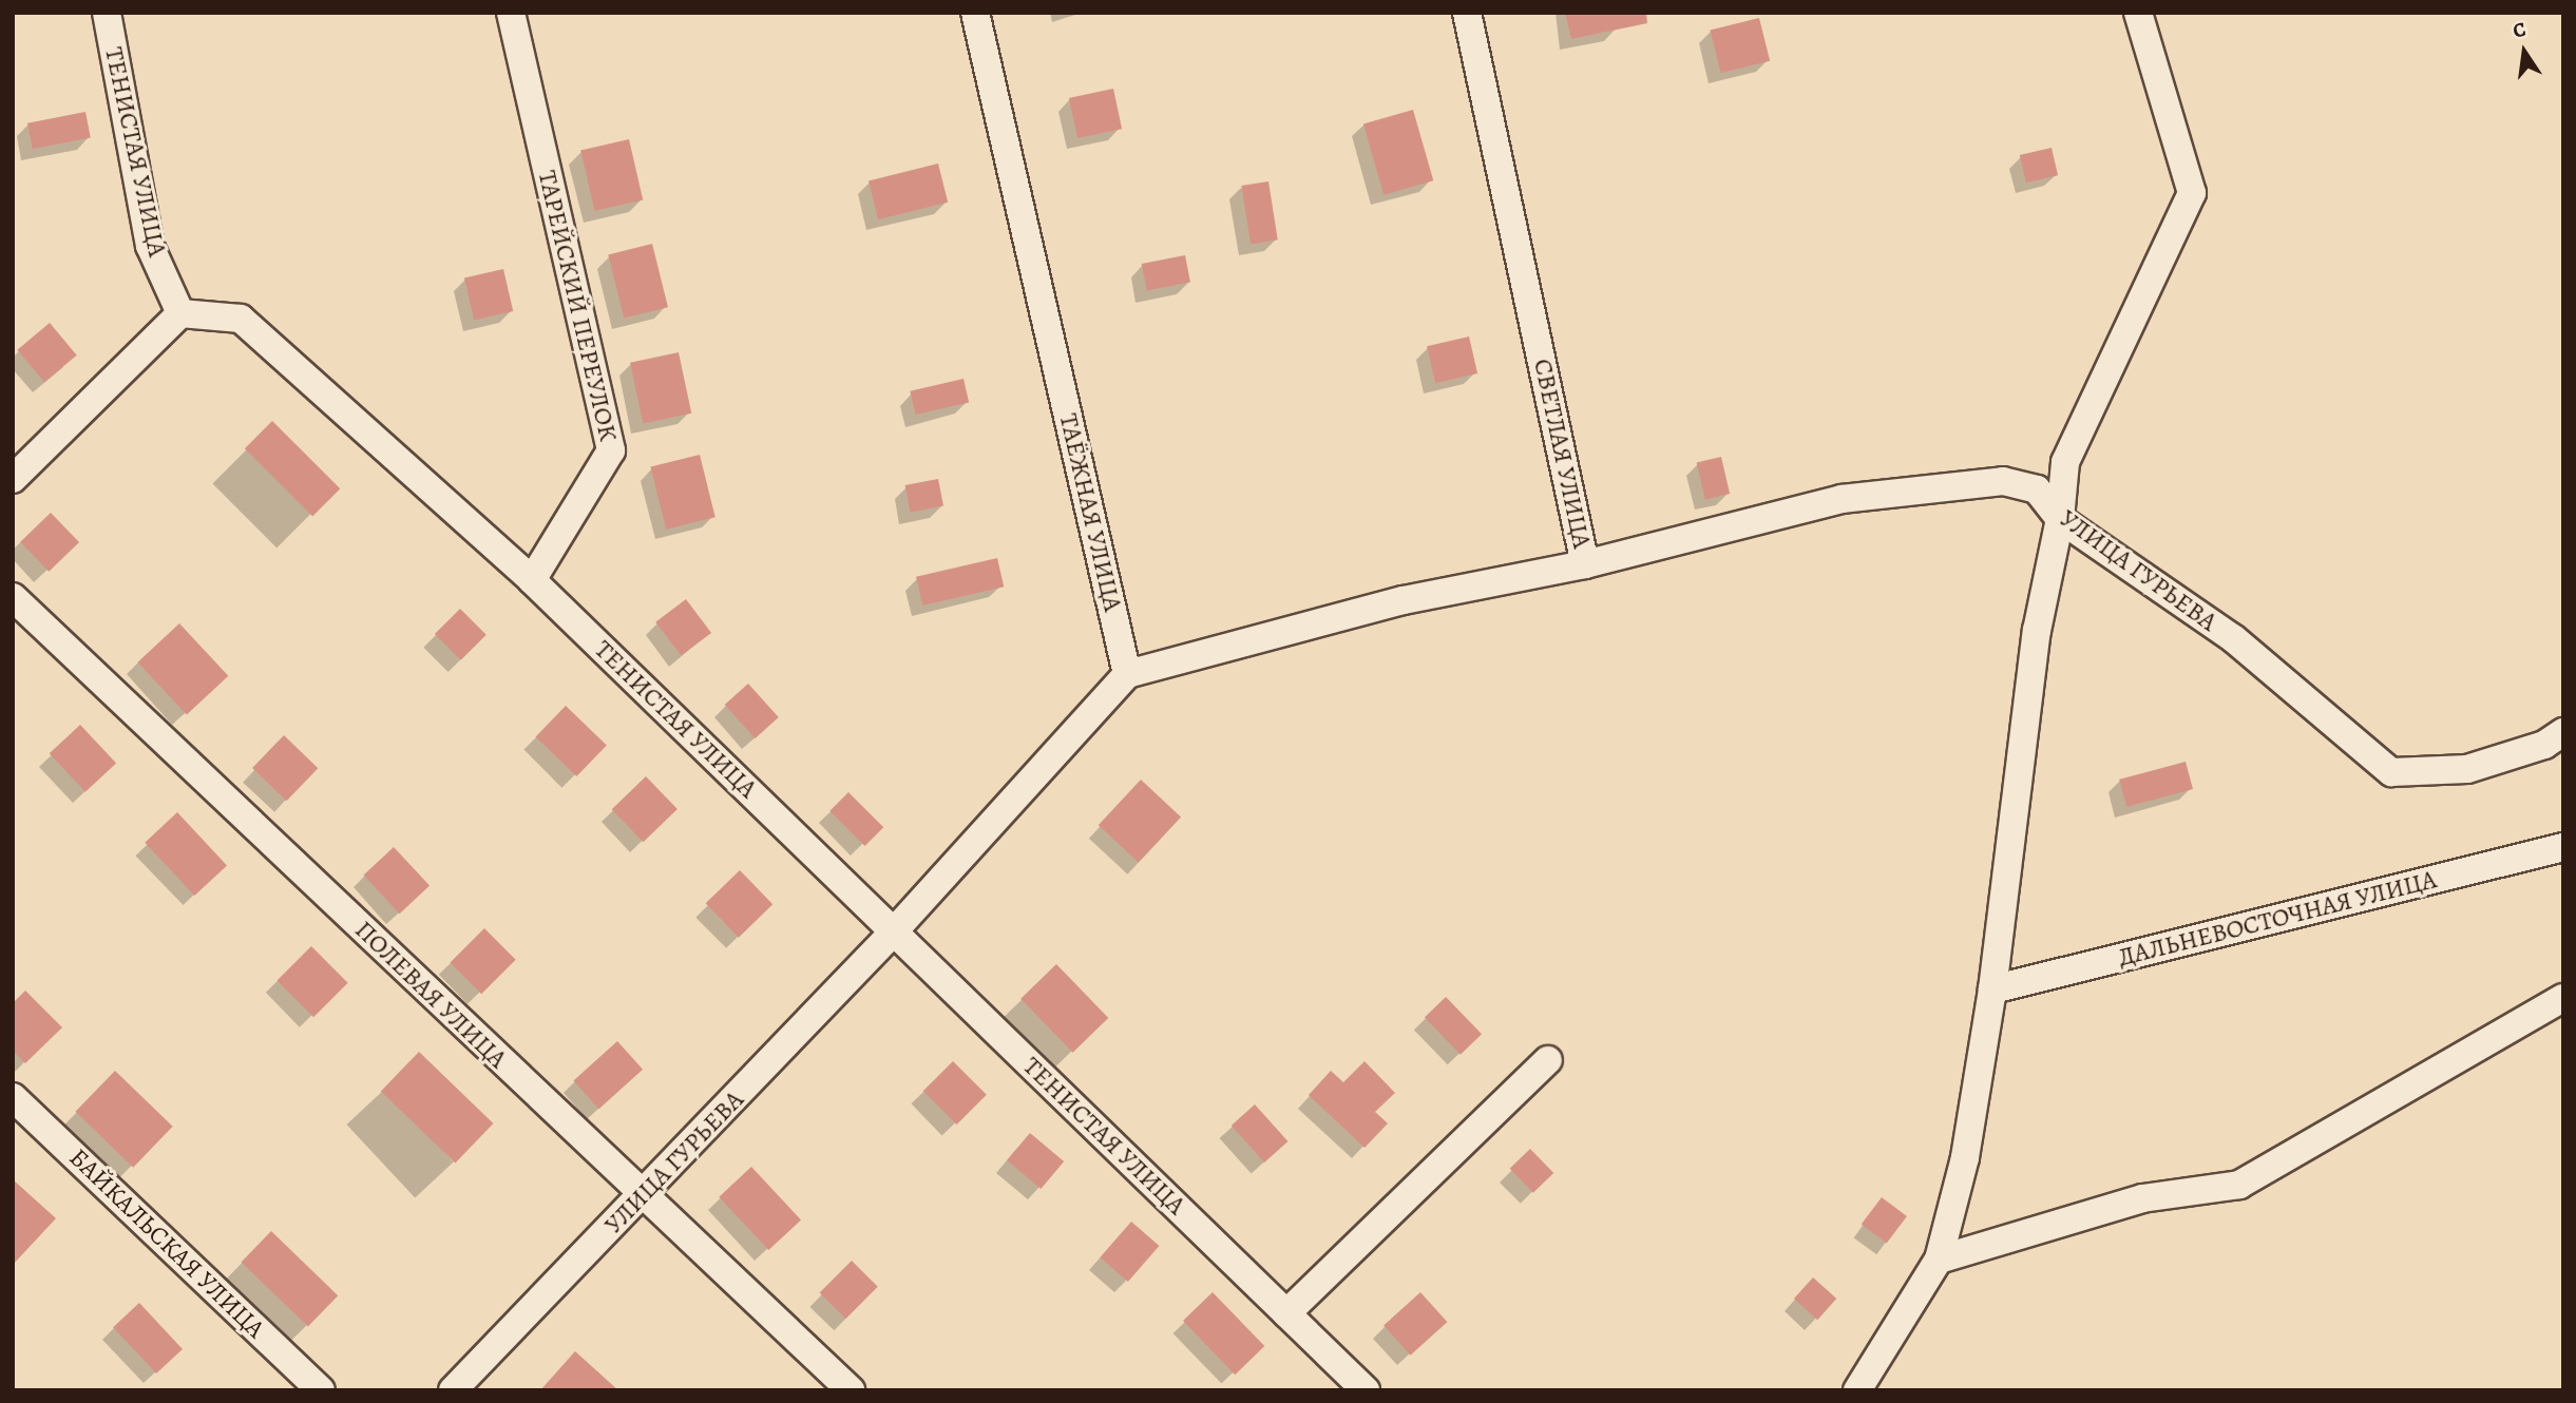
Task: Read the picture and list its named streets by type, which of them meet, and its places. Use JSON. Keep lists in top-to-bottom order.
{
  "streets": {
    "street": [
      "ТЕНИСТАЯ УЛИЦА",
      "ТАРЕЙСКИЙ ПЕРЕУЛОК",
      "СВЕТЛАЯ УЛИЦА",
      "ТАЁЖНАЯ УЛИЦА",
      "УЛИЦА ГУРЬЕВА",
      "ДАЛЬНЕВОСТОЧНАЯ УЛИЦА",
      "ПОЛЕВАЯ УЛИЦА",
      "БАЙКАЛЬСКАЯ УЛИЦА"
    ]
  },
  "crossings": [
    ["ТЕНИСТАЯ УЛИЦА", "ТАРЕЙСКИЙ ПЕРЕУЛОК"],
    ["ТЕНИСТАЯ УЛИЦА", "УЛИЦА ГУРЬЕВА"],
    ["СВЕТЛАЯ УЛИЦА", "ТАЁЖНАЯ УЛИЦА"],
    ["СВЕТЛАЯ УЛИЦА", "УЛИЦА ГУРЬЕВА"],
    ["УЛИЦА ГУРЬЕВА", "ПОЛЕВАЯ УЛИЦА"]
  ],
  "north": "top"
}
